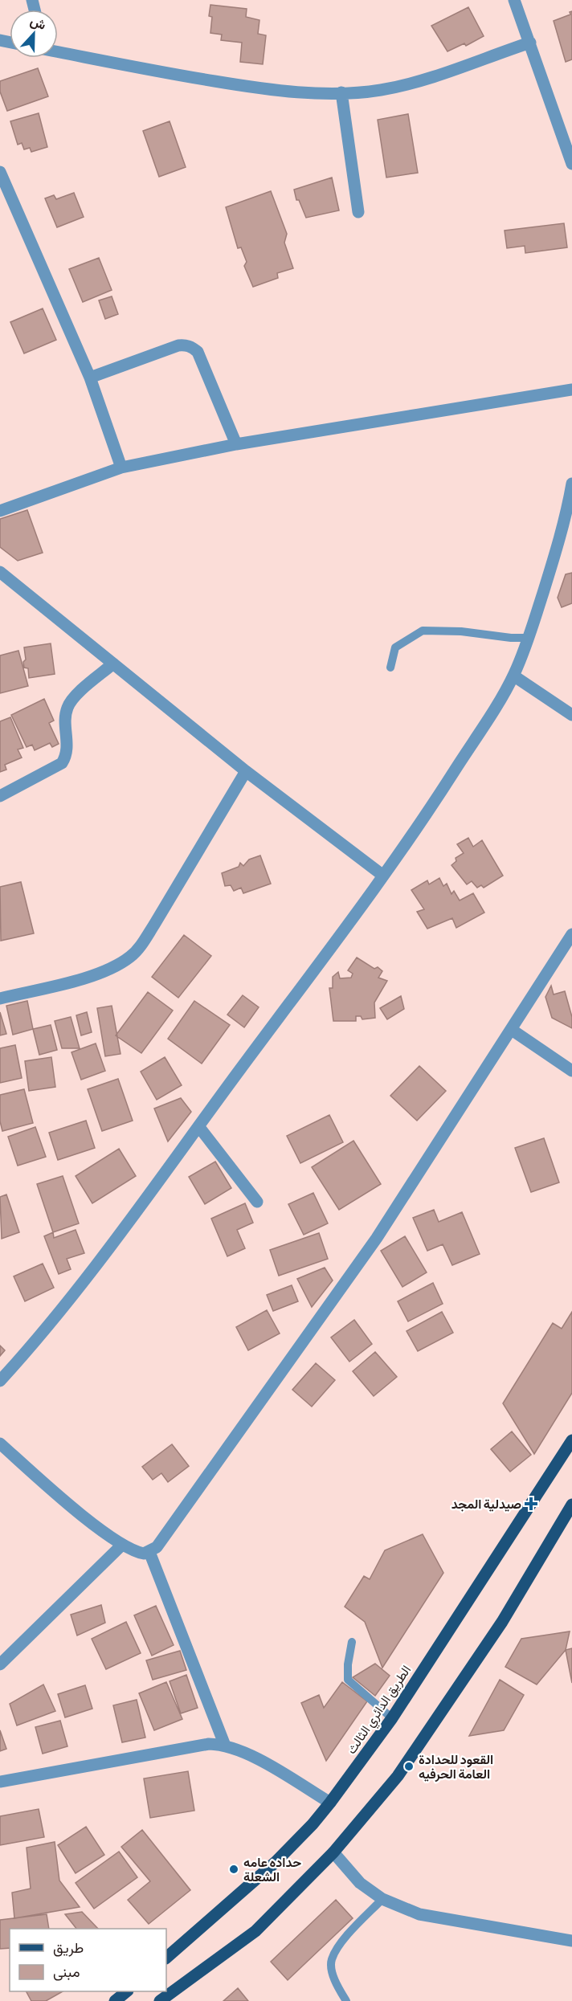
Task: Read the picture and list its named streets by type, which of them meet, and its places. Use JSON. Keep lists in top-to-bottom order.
{
  "streets": {
    "main road": ["الطريق الدائري الثالث"]
  },
  "places": {
    "health": ["صيدلية المجد"],
    "other": ["القعود للحدادة العامة الحرفيه", "حداده عامه الشعلة"]
  },
  "legend": ["طريق", "مبنى"],
  "north": "top"
}
